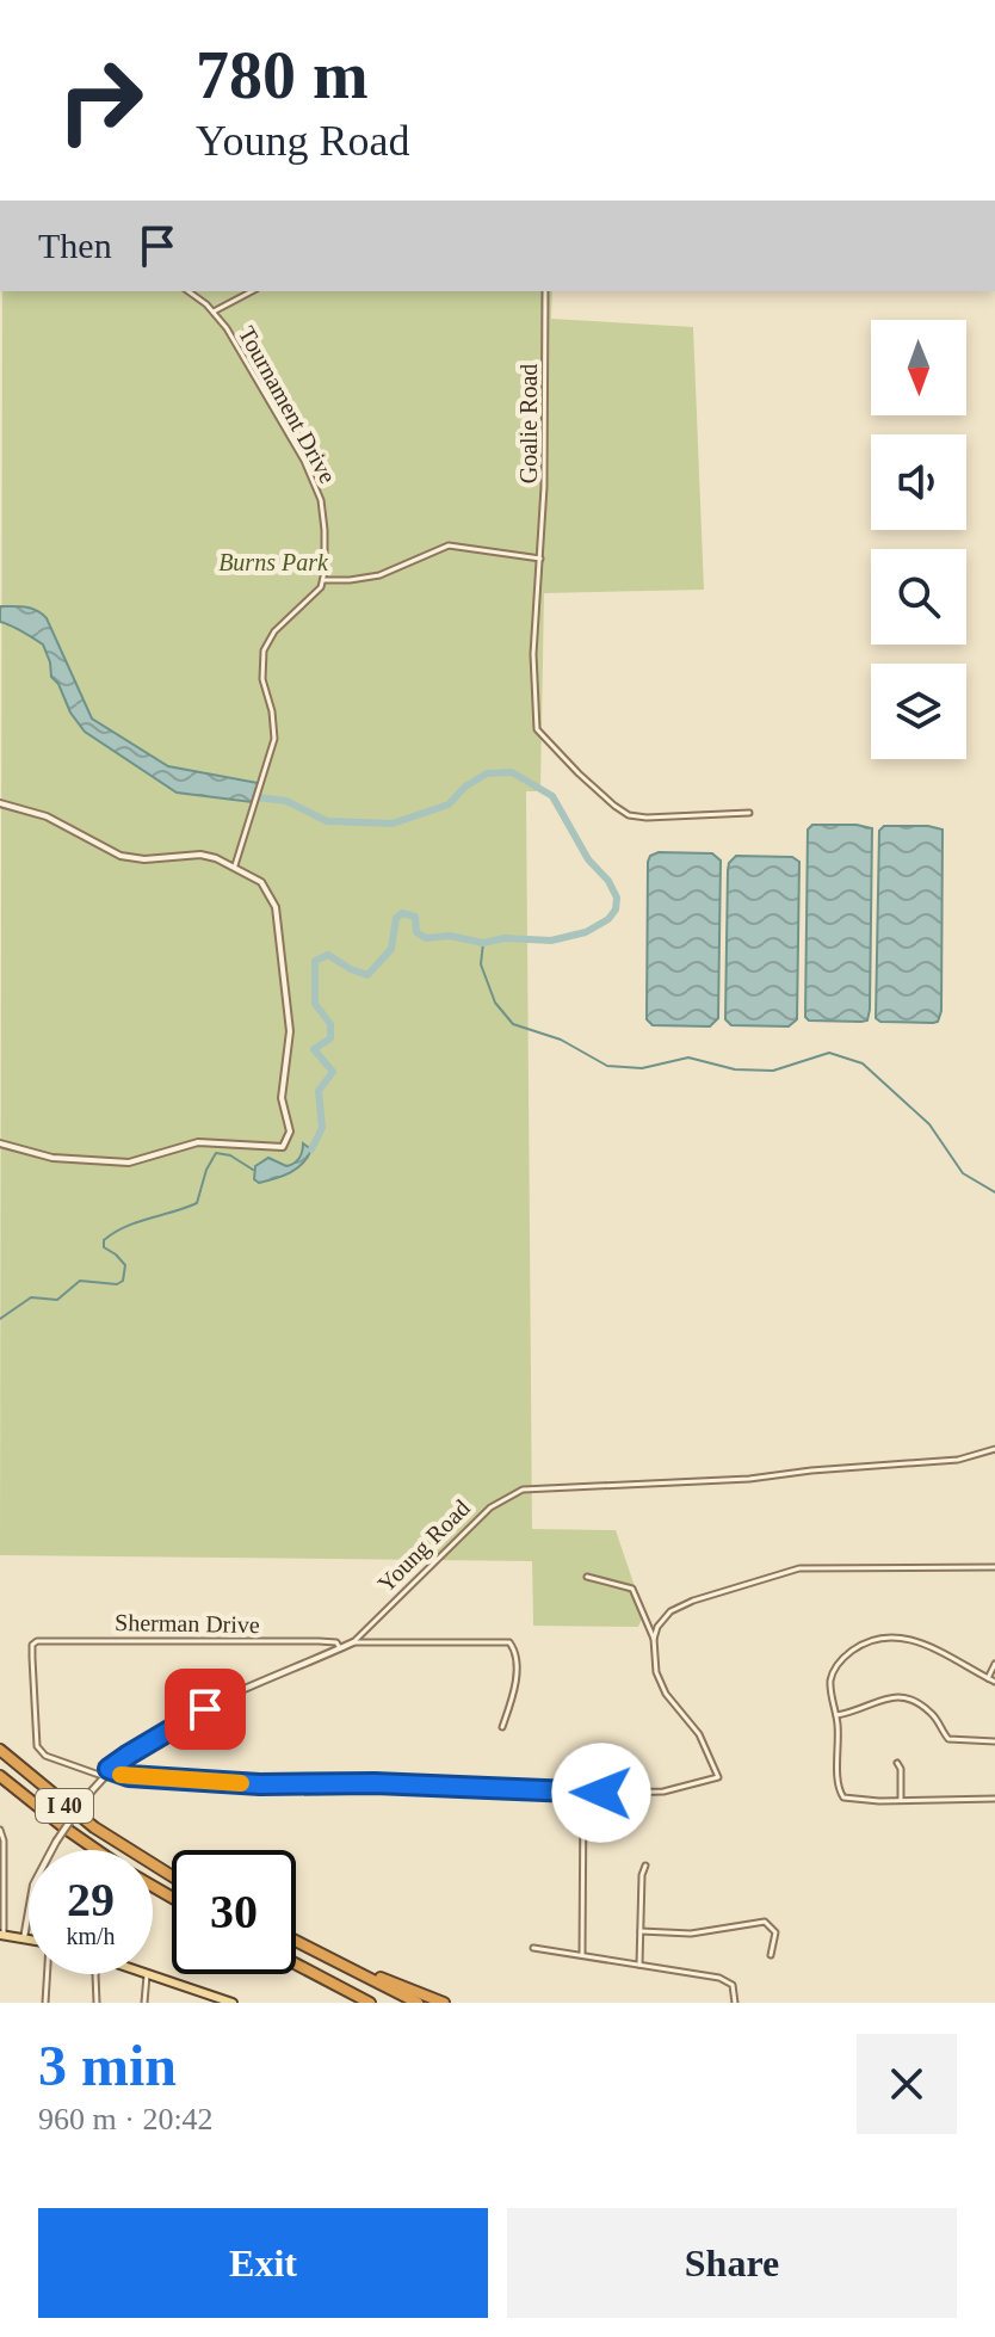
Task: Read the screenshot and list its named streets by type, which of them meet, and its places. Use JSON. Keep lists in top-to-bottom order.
{
  "streets": {
    "highway": ["I 40"],
    "street": [
      "Tournament Drive",
      "Goalie Road",
      "Young Road",
      "Sherman Drive"
    ]
  },
  "crossings": [
    ["Young Road", "Sherman Drive"]
  ],
  "parks": ["Burns Park"],
  "north": "bottom",
  "page": {
    "turn": ["780 m", "Young Road"],
    "then": "Then",
    "speed": "29 km/h",
    "limit": "30",
    "heading": ["3 min", "960 m · 20:42"],
    "buttons": ["Exit", "Share"]
  }
}
